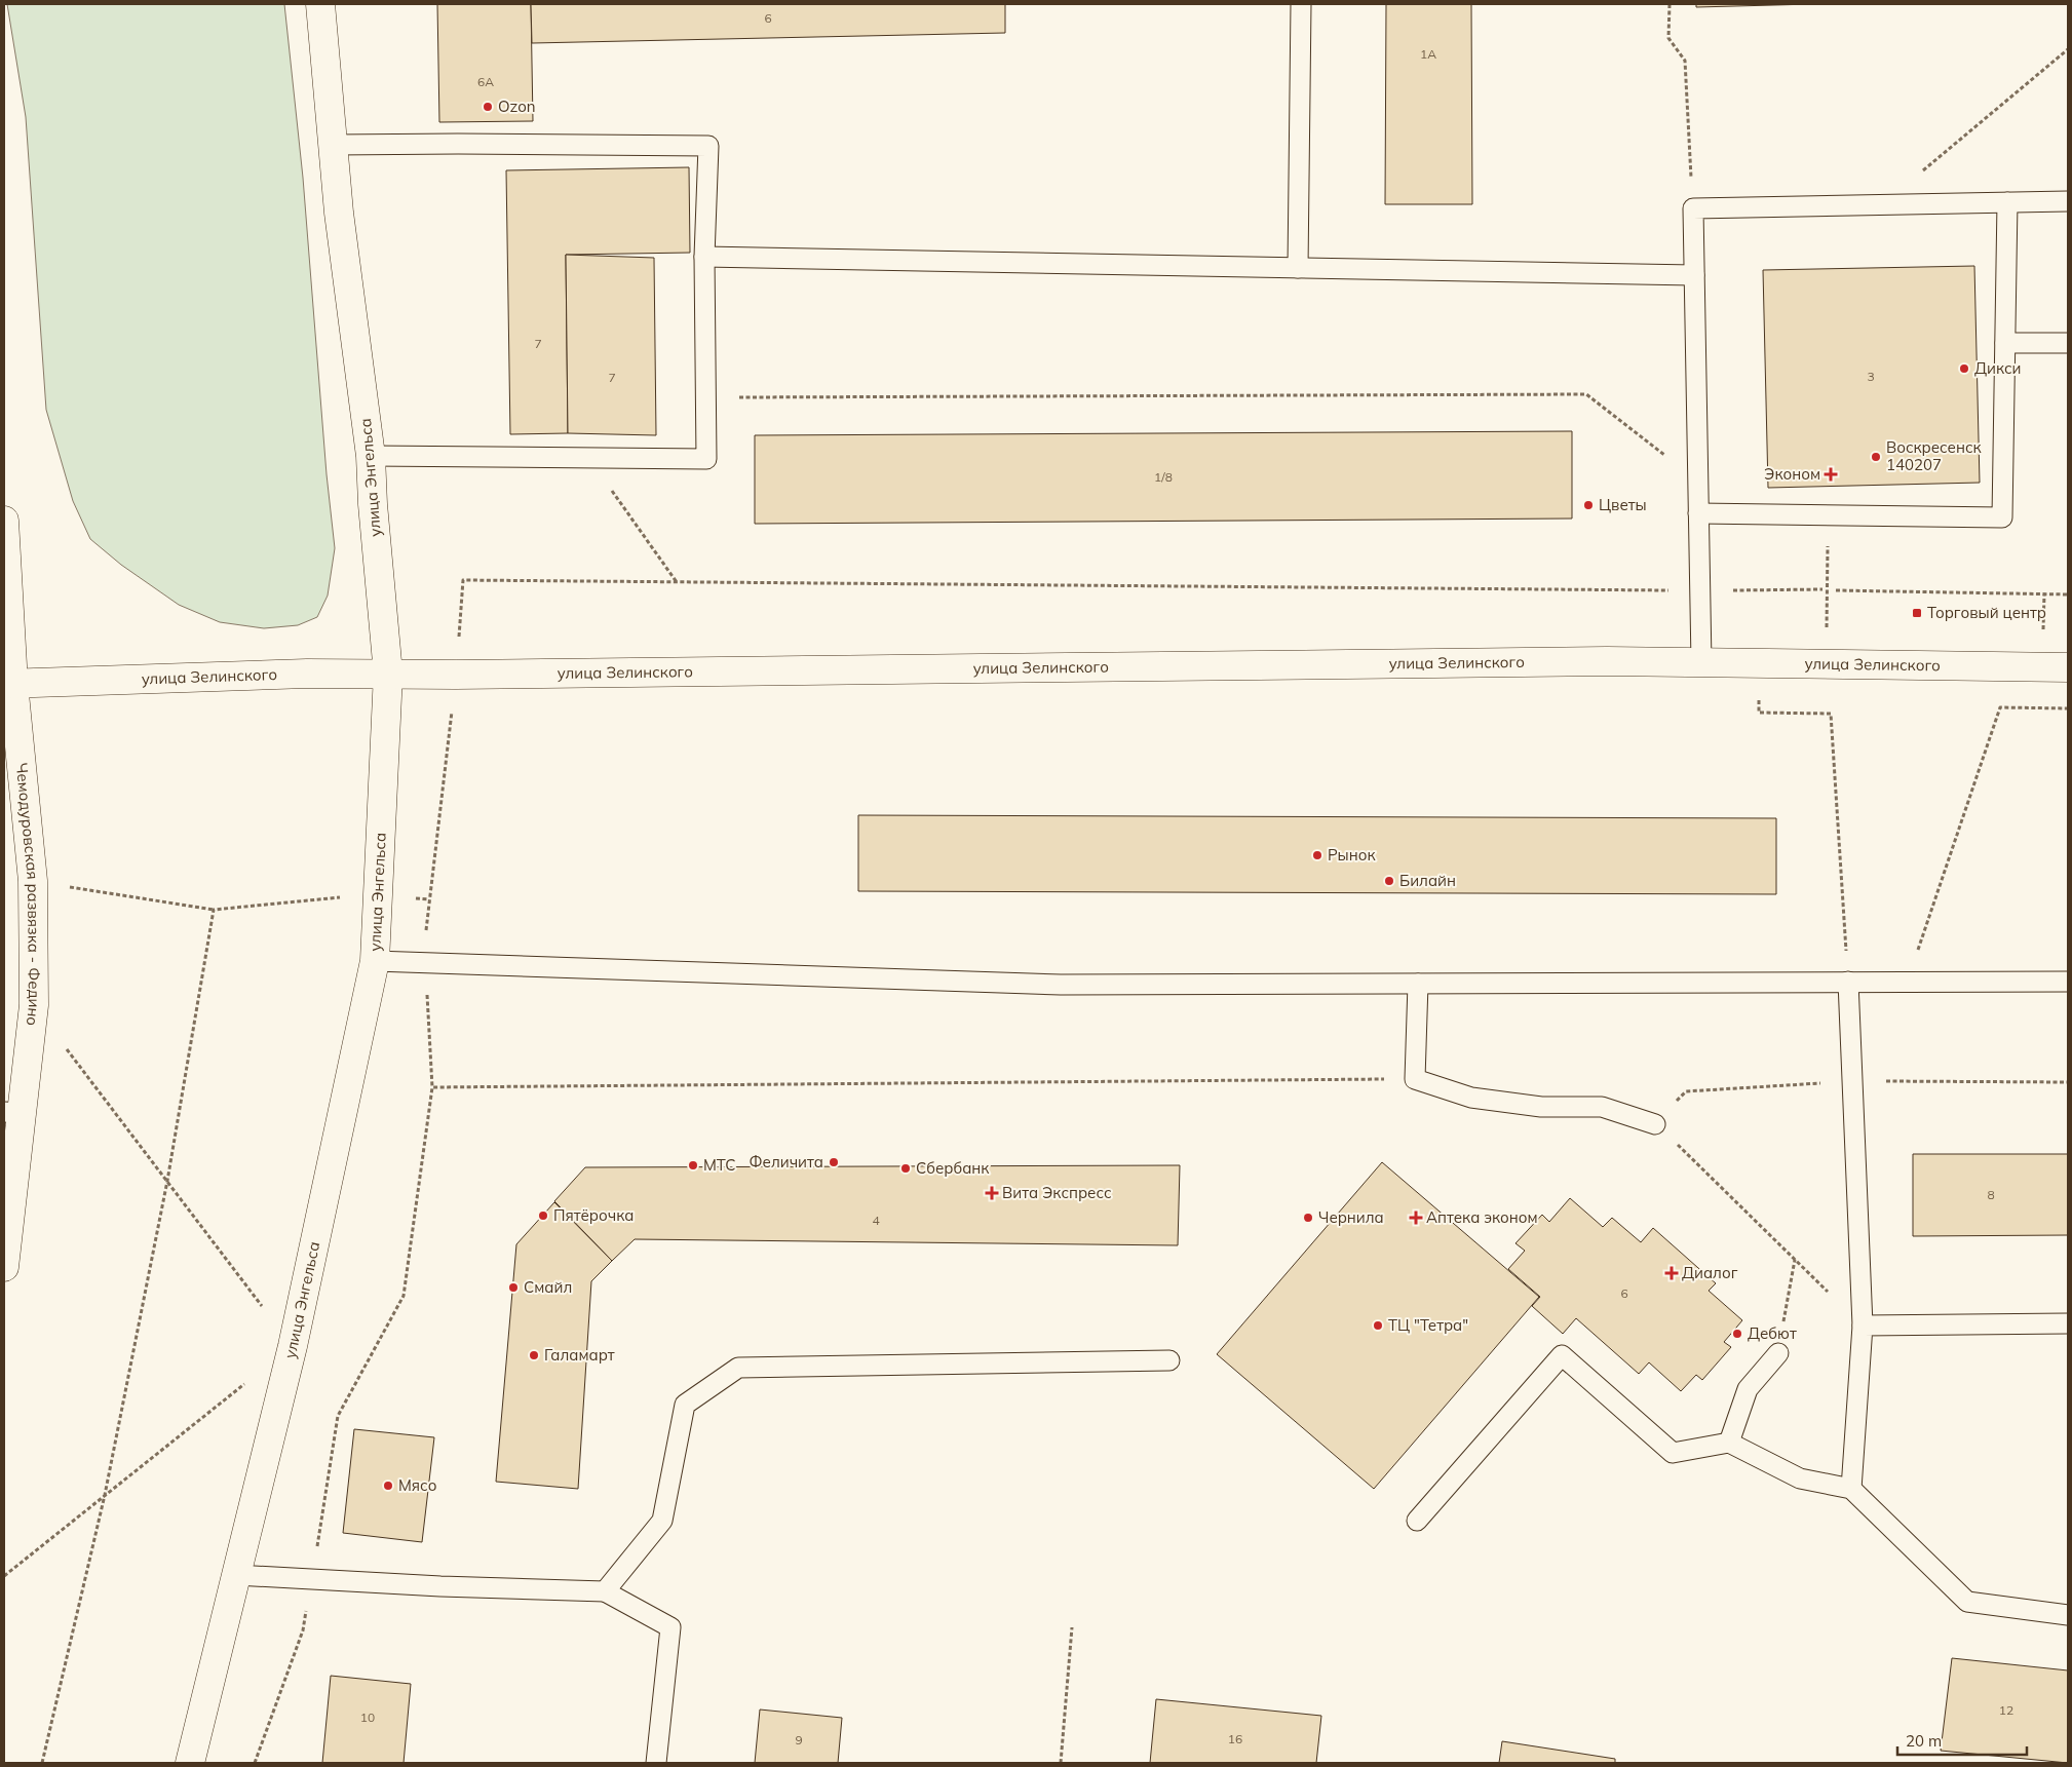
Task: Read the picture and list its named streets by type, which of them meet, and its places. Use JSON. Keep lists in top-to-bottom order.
{
  "streets": {
    "street": ["улица Энгельса", "улица Зелинского", "Чемодуровская развязка - Федино"]
  },
  "crossings": [
    ["улица Энгельса", "улица Зелинского"],
    ["улица Зелинского", "Чемодуровская развязка - Федино"]
  ],
  "places": {
    "other": [
      "Ozon",
      "Дикси",
      "Воскресенск 140207",
      "Цветы",
      "Рынок",
      "Билайн",
      "Феличита",
      "МТС",
      "Сбербанк",
      "Пятёрочка",
      "Чернила",
      "Смайл",
      "ТЦ \"Тетра\"",
      "Дебют",
      "Галамарт",
      "Мясо"
    ],
    "health": [
      "Эконом",
      "Вита Экспресс",
      "Аптека эконом",
      "Диалог"
    ],
    "transit": ["Торговый центр"]
  },
  "house_numbers": [
    "6",
    "1А",
    "6А",
    "7",
    "3",
    "7",
    "1/8",
    "8",
    "4",
    "6",
    "12",
    "10",
    "16",
    "9"
  ],
  "scale_bar": "20 m"
}
